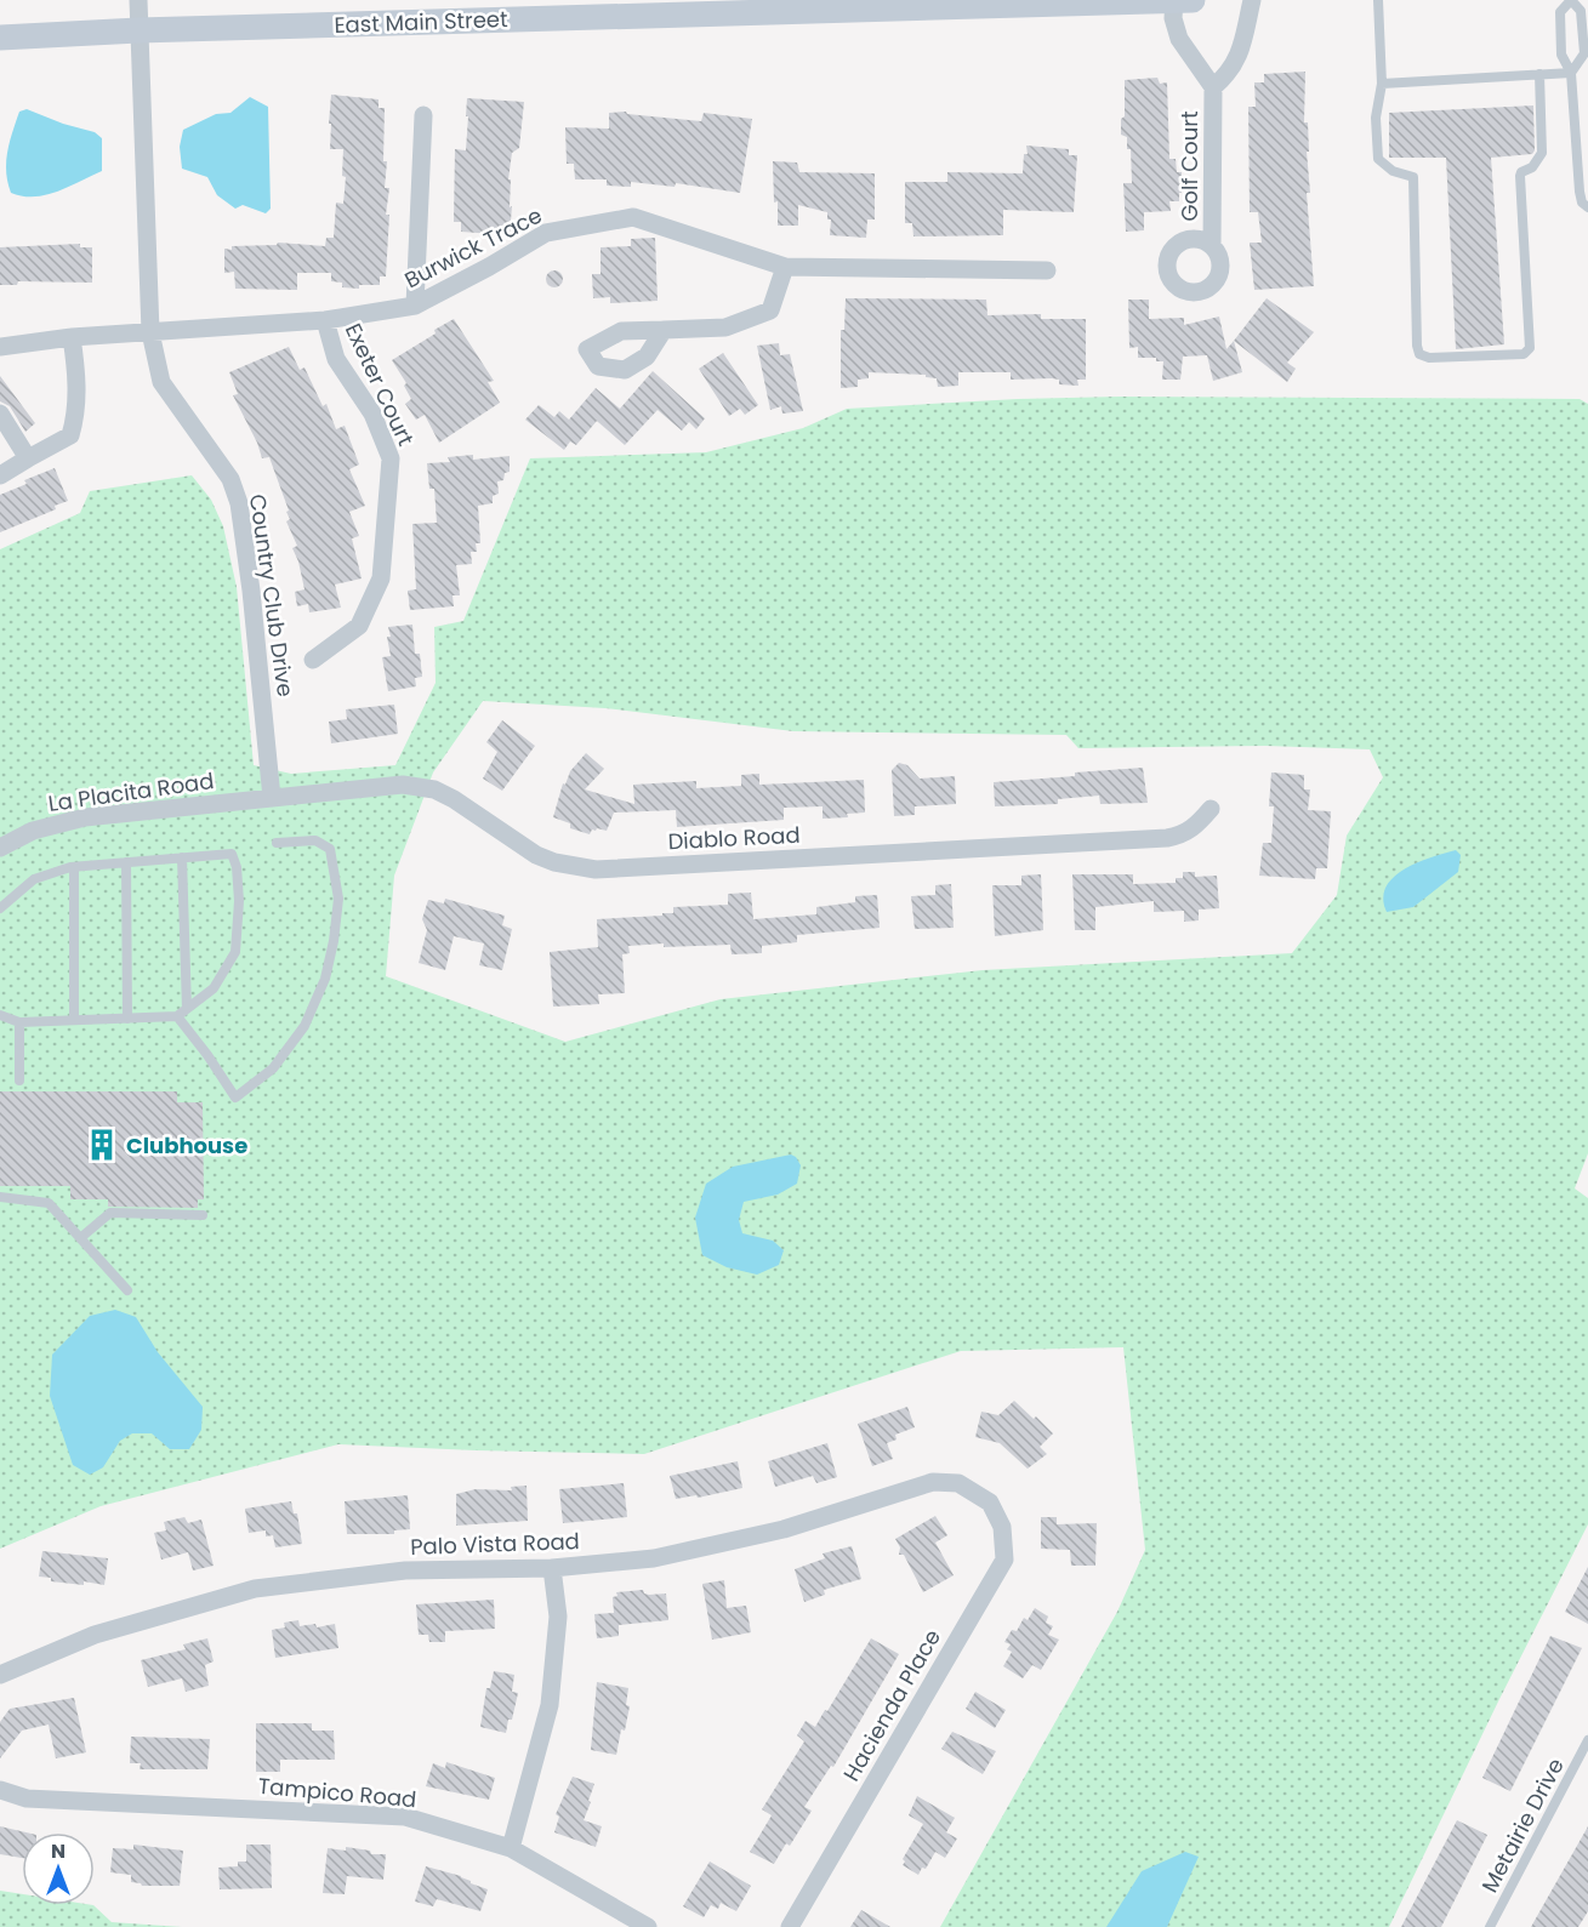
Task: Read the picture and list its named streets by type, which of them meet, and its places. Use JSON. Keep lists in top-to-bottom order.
{
  "streets": {
    "main road": ["East Main Street"],
    "street": [
      "Golf Court",
      "Burwick Trace",
      "Exeter Court",
      "Country Club Drive",
      "La Placita Road",
      "Diablo Road",
      "Palo Vista Road",
      "Hacienda Place",
      "Tampico Road"
    ],
    "lane": ["Metairie Drive"]
  },
  "crossings": [
    ["East Main Street", "Country Club Drive"],
    ["Burwick Trace", "Exeter Court"],
    ["Burwick Trace", "Country Club Drive"],
    ["Country Club Drive", "La Placita Road"],
    ["Country Club Drive", "Diablo Road"],
    ["La Placita Road", "Diablo Road"],
    ["Palo Vista Road", "Hacienda Place"]
  ],
  "places": {
    "building": ["Clubhouse"]
  },
  "north": "top"
}
